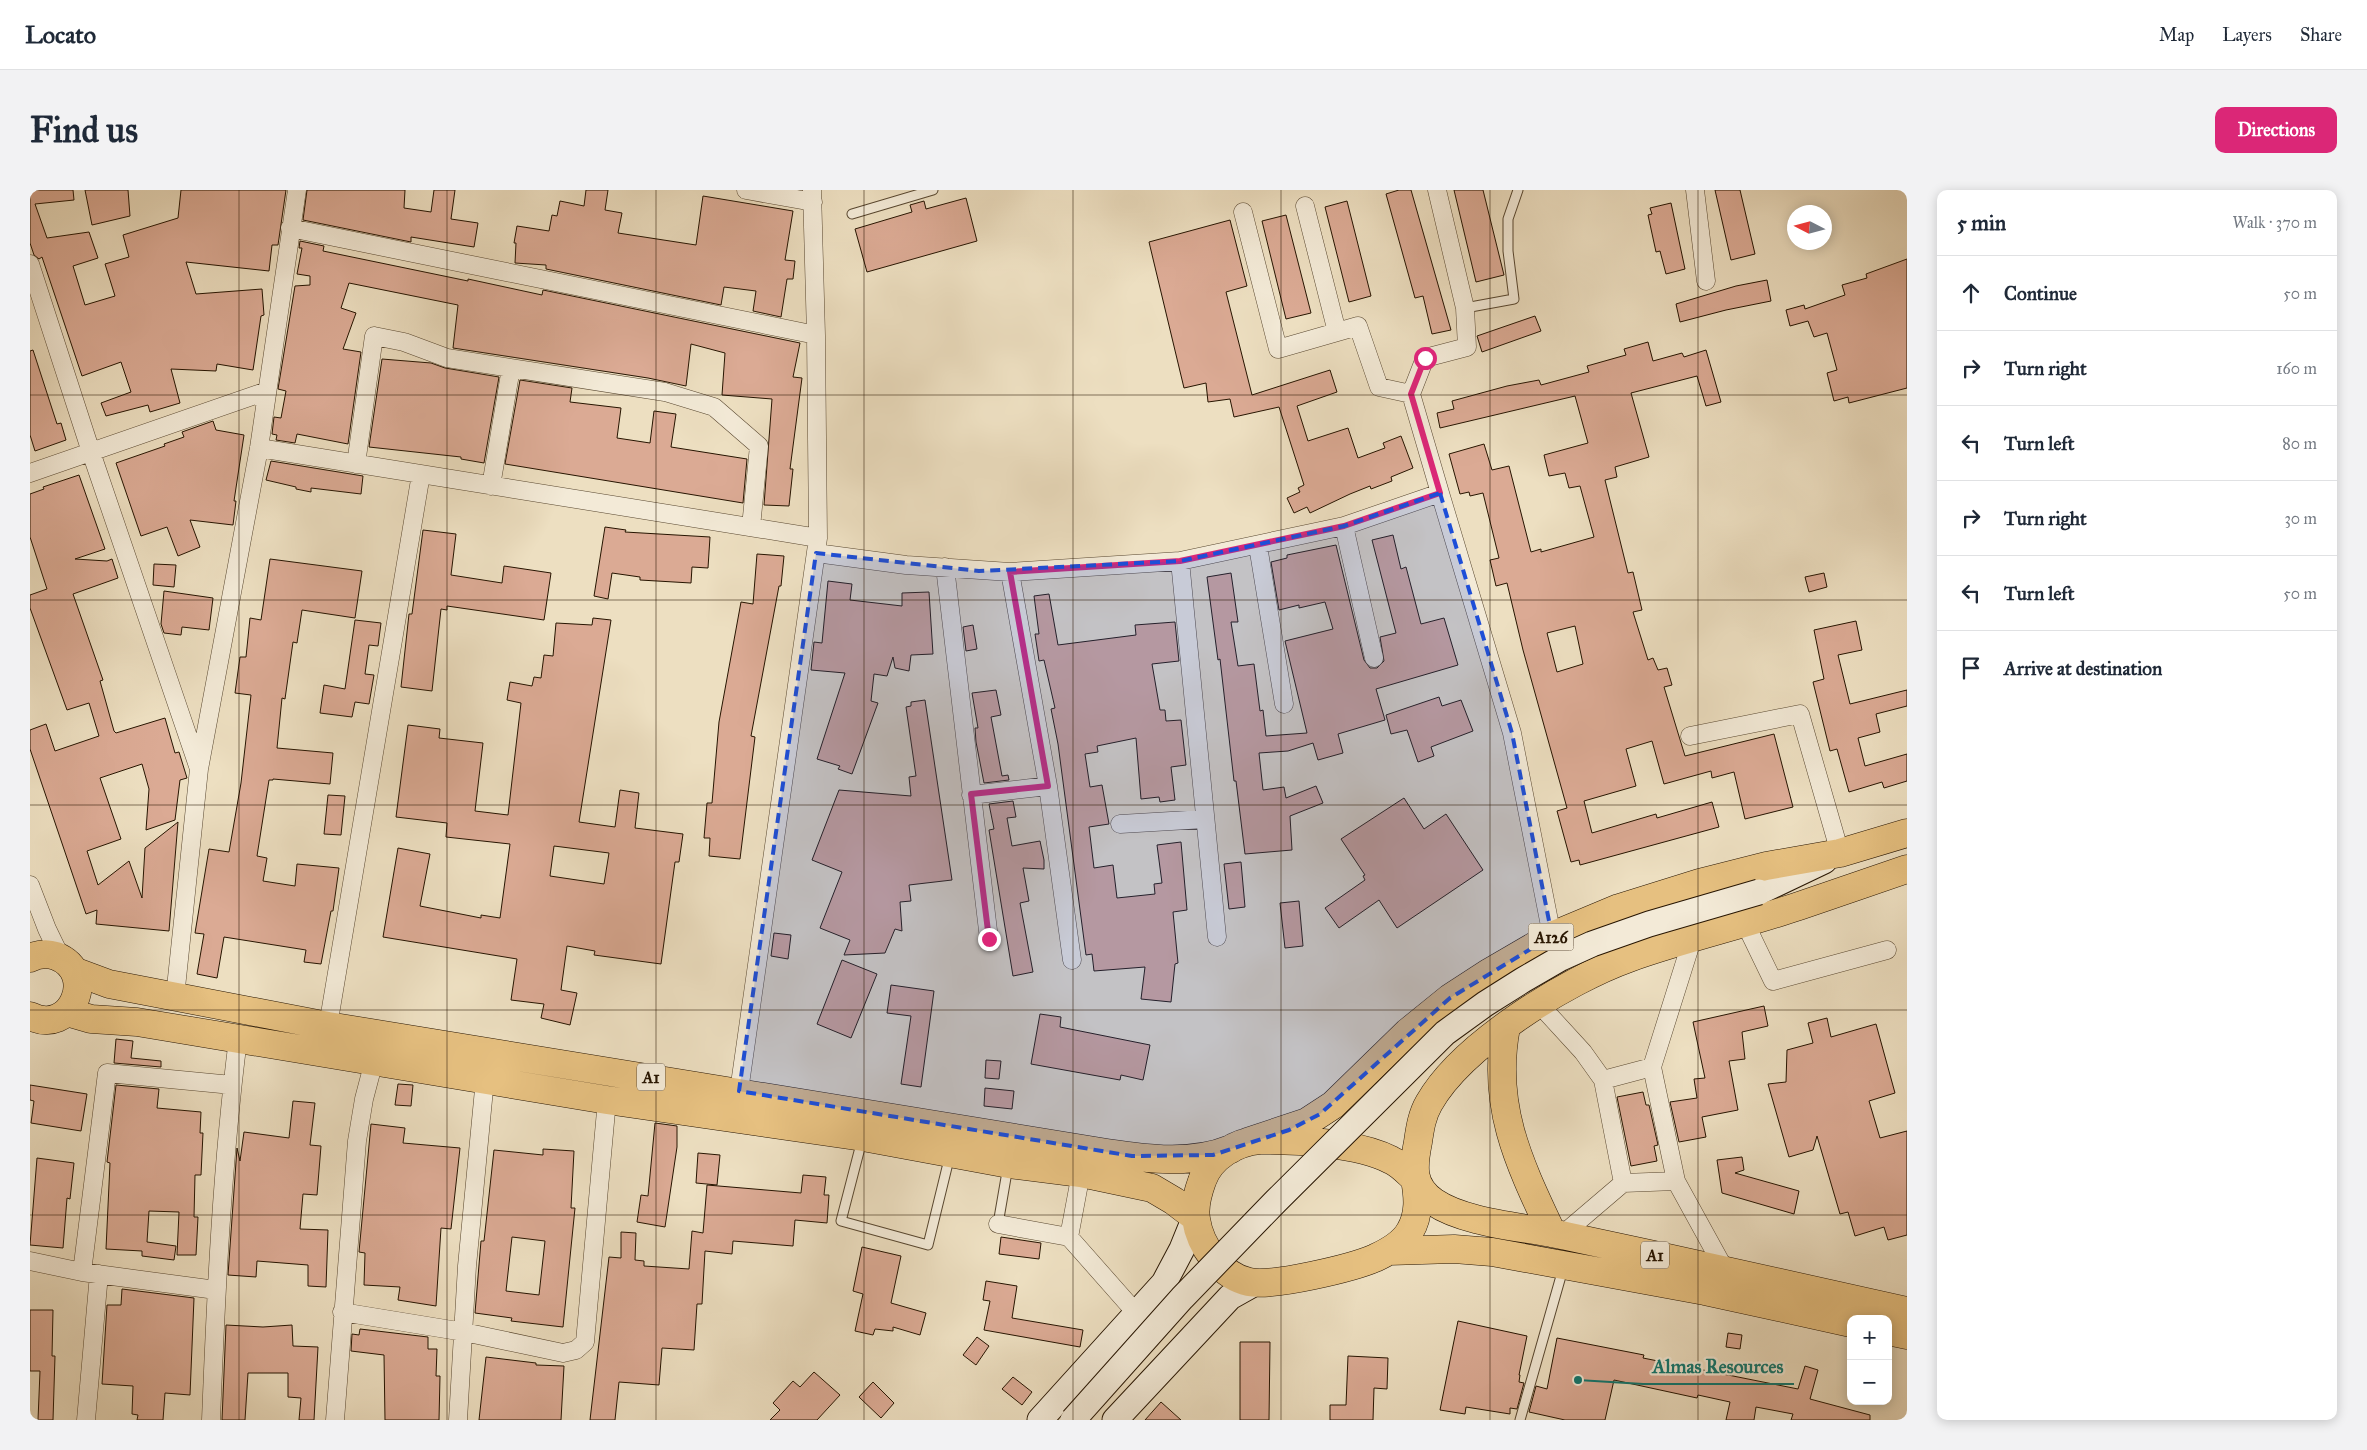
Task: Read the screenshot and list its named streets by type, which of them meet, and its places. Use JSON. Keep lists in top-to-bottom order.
{
  "streets": {
    "highway": ["A126", "A1"]
  },
  "crossings": [
    ["A126", "A1"]
  ],
  "places": ["Almas Resources"],
  "north": "left",
  "page": {
    "header": "Locato",
    "nav": ["Map", "Layers", "Share"],
    "buttons": "Directions",
    "title": "Find us",
    "heading": ["5 min", "Walk · 370 m"],
    "list": [
      ["Continue", "50 m"],
      ["Turn right", "160 m"],
      ["Turn left", "80 m"],
      ["Turn right", "30 m"],
      ["Turn left", "50 m"],
      "Arrive at destination"
    ],
    "map_buttons": ["+", "−"]
  }
}
